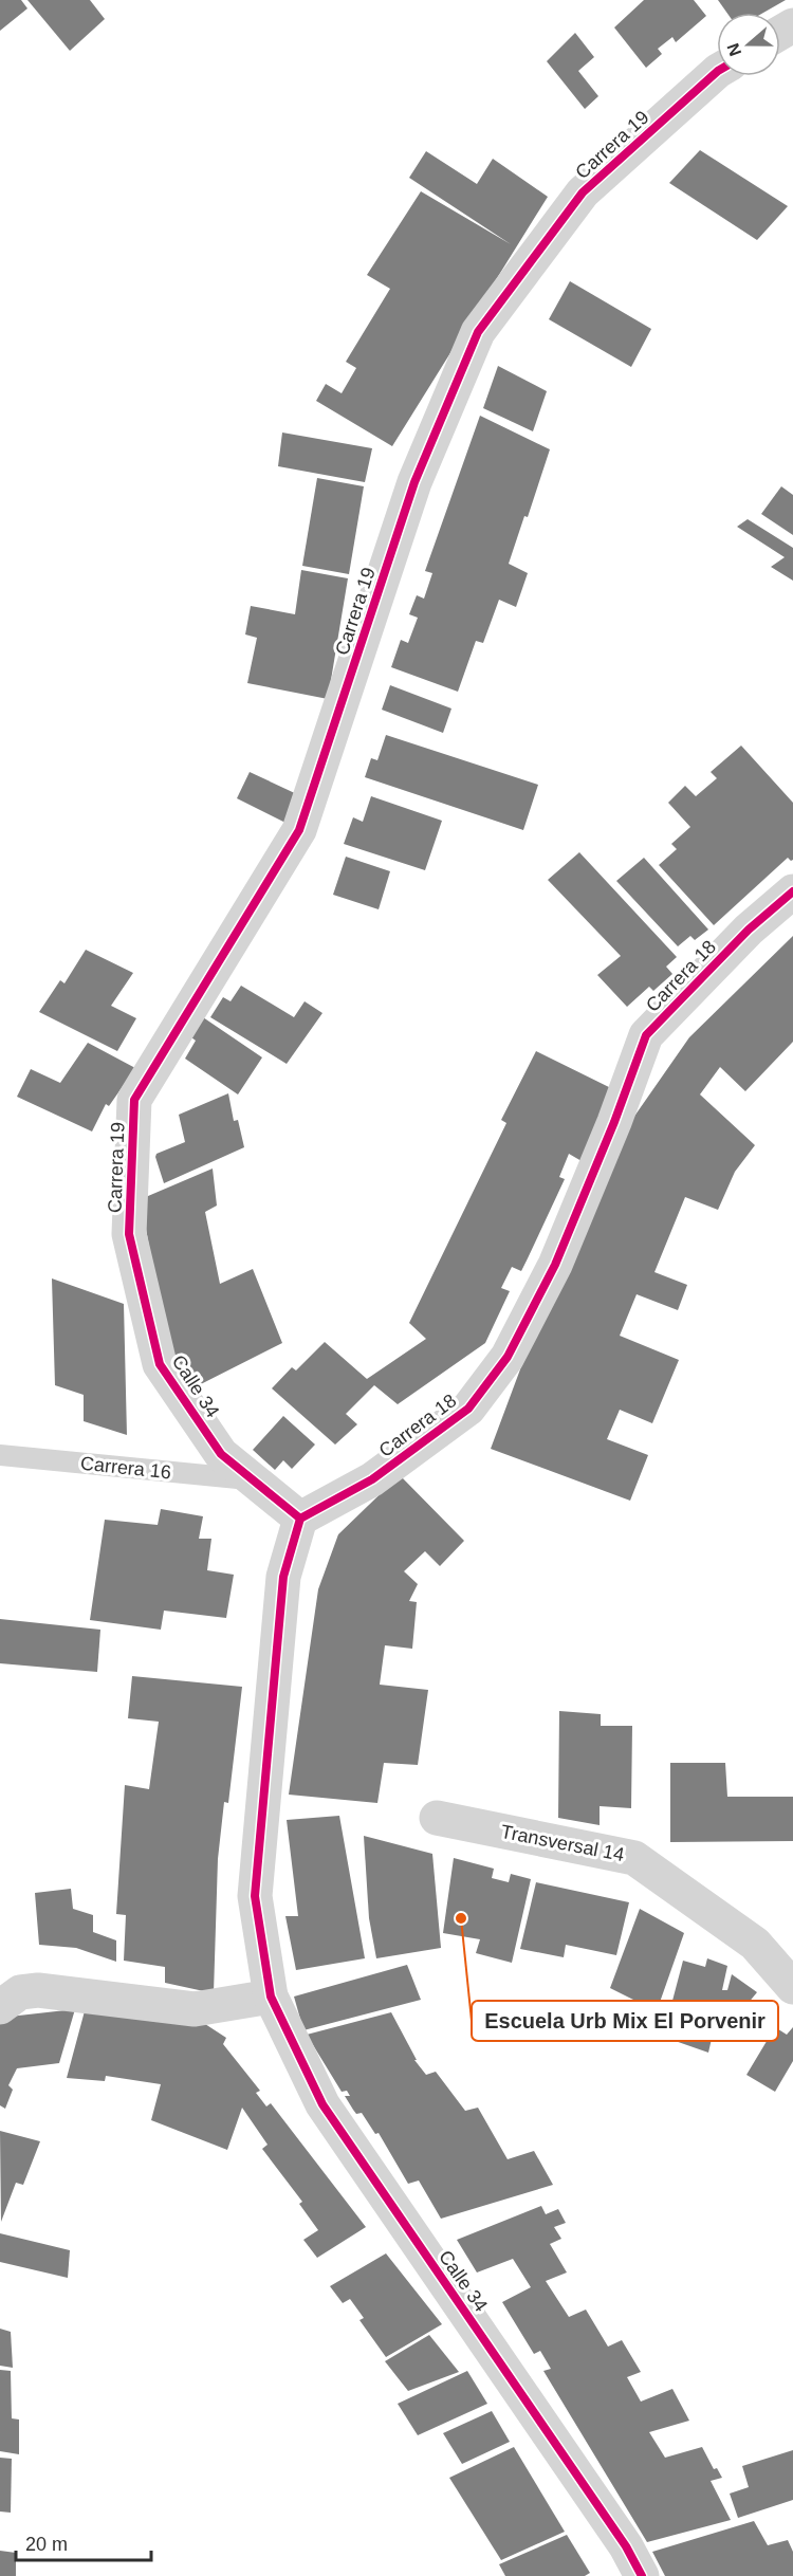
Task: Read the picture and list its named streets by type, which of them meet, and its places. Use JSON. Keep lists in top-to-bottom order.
{
  "streets": {
    "street": [
      "Carrera 19",
      "Carrera 18",
      "Calle 34",
      "Transversal 14"
    ],
    "lane": ["Carrera 16"]
  },
  "crossings": [
    ["Carrera 19", "Calle 34"],
    ["Carrera 18", "Calle 34"],
    ["Calle 34", "Carrera 16"]
  ],
  "places": ["Escuela Urb Mix El Porvenir"],
  "scale_bar": "20 m",
  "north": "left"
}
